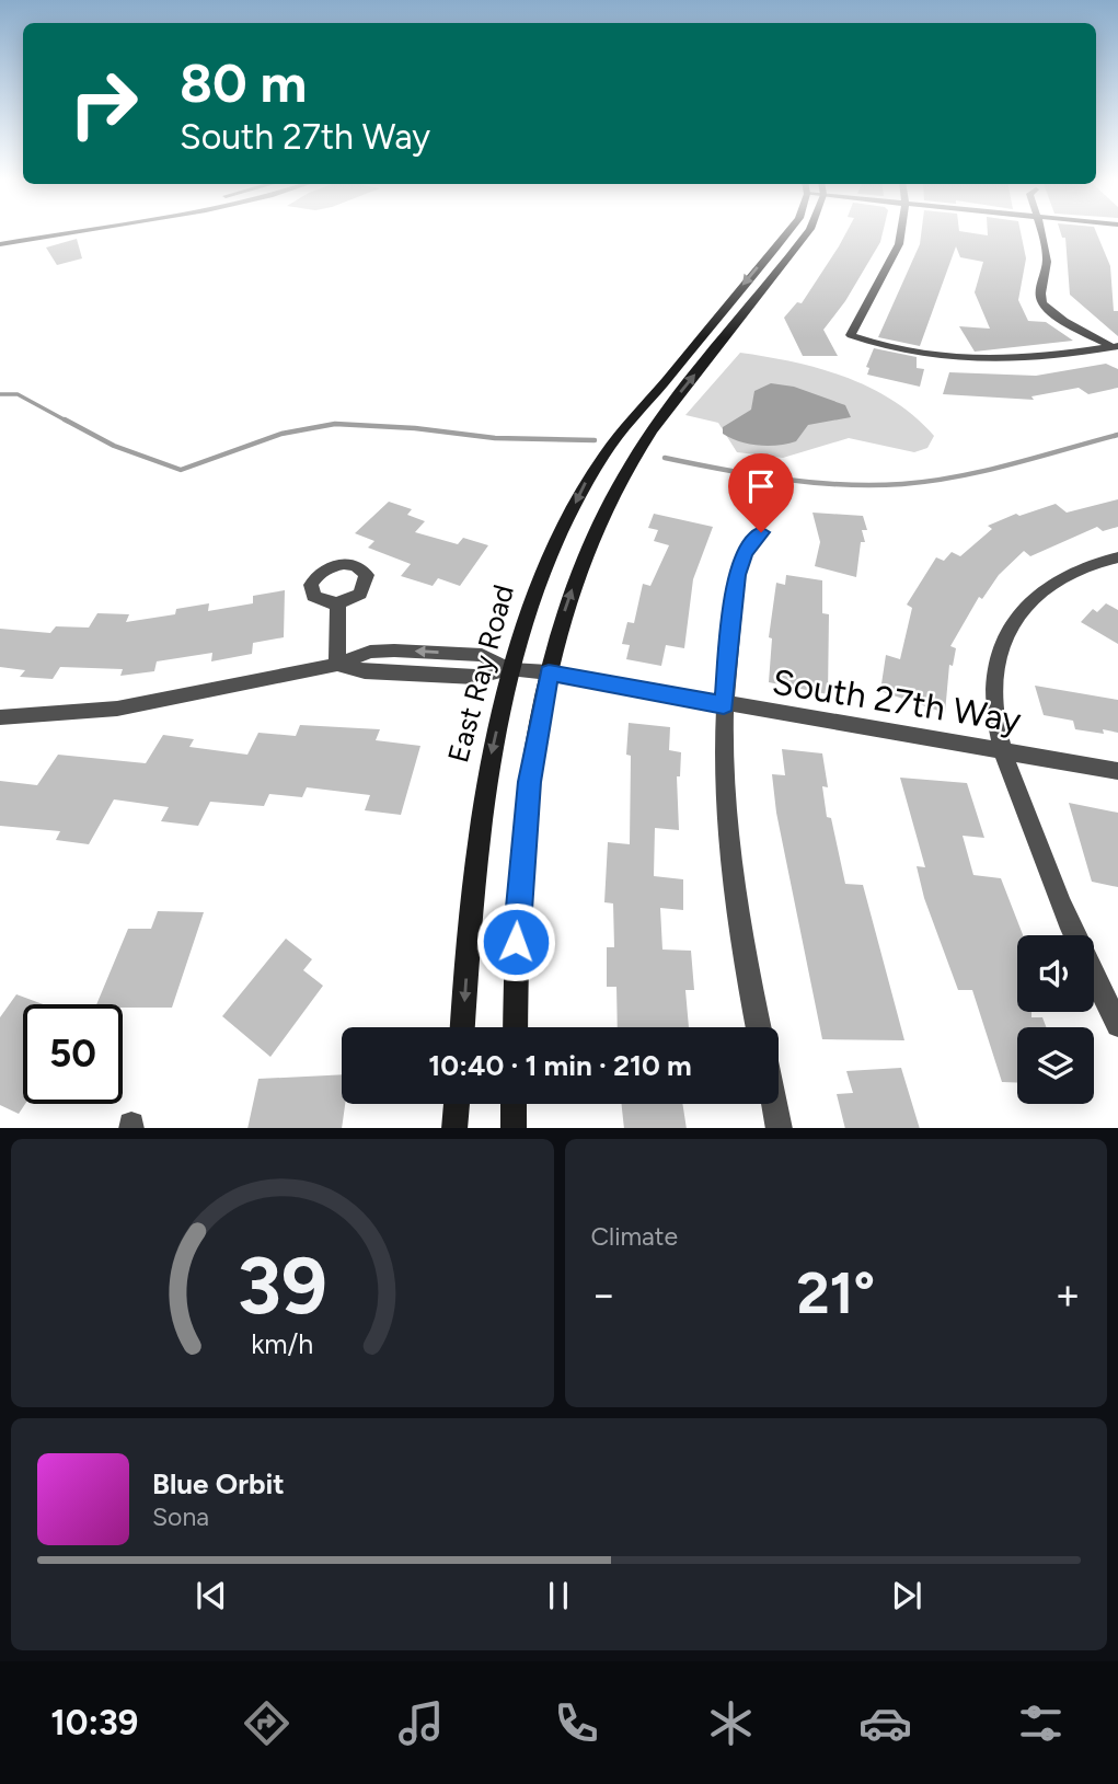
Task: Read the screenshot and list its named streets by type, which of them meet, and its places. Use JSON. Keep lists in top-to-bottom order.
{
  "streets": {
    "main road": ["East Ray Road"],
    "street": ["South 27th Way"]
  },
  "crossings": [
    ["East Ray Road", "South 27th Way"]
  ],
  "page": {
    "turn": ["80 m", "South 27th Way"],
    "limit": "50",
    "trip": "10:40 · 1 min · 210 m",
    "tile": "Climate",
    "heat": ["−", "21°", "+"],
    "song": ["Blue Orbit", "Sona"],
    "tabs": "10:39",
    "gauge": ["39", "km/h"]
  }
}
